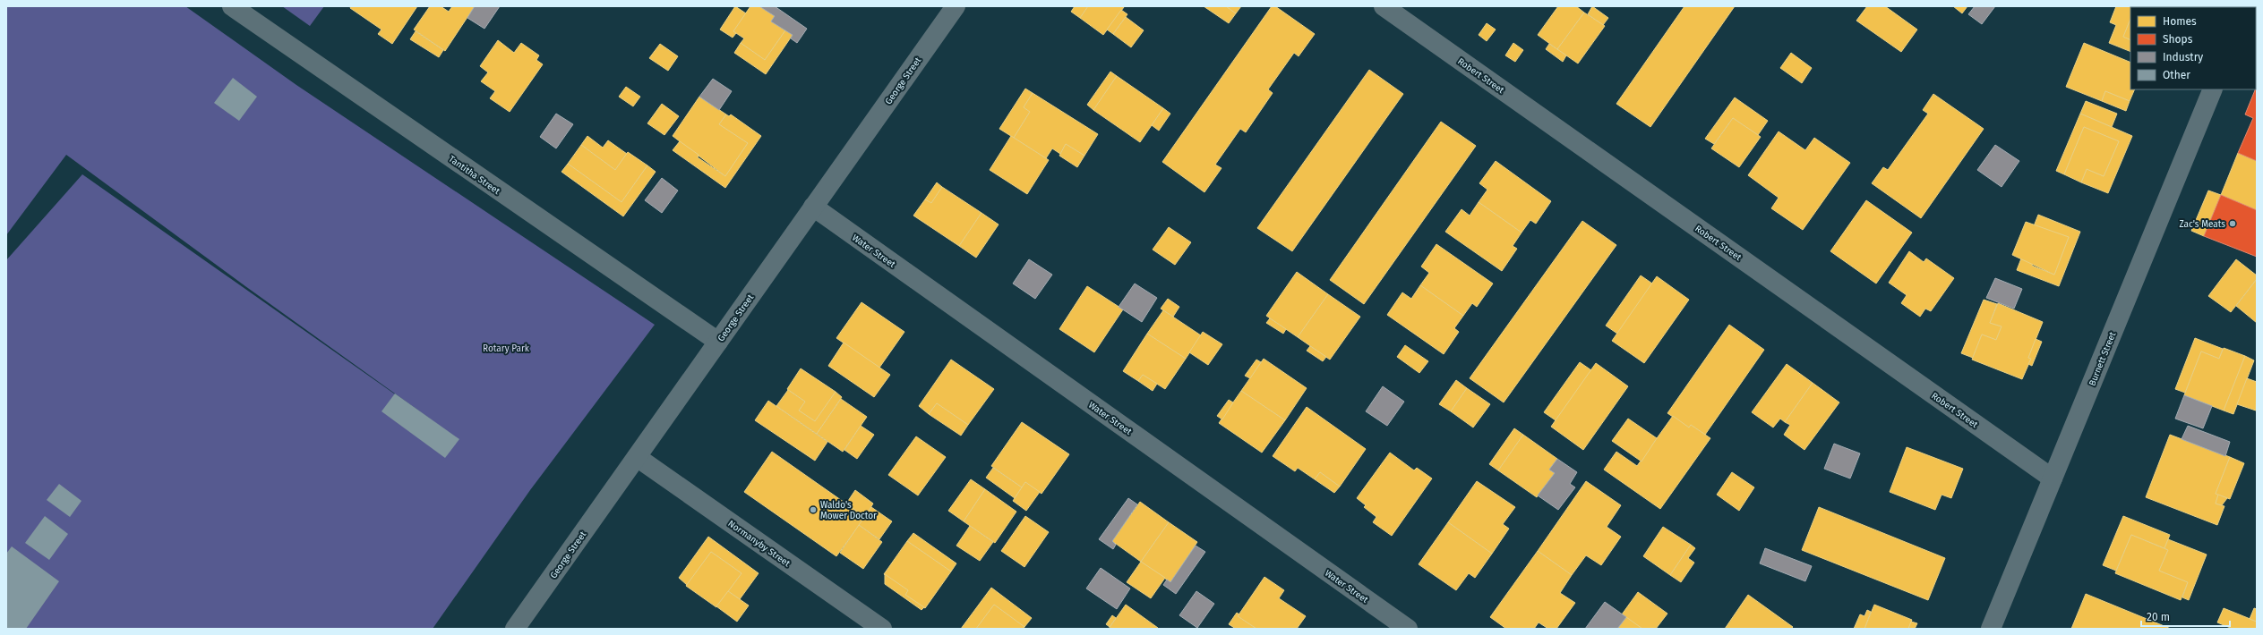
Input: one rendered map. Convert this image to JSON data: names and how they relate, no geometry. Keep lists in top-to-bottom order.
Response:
{
  "streets": {
    "street": [
      "Robert Street",
      "George Street",
      "Tantitha Street",
      "Water Street",
      "Burnett Street",
      "Normanyby Street"
    ]
  },
  "crossings": [
    ["Robert Street", "Burnett Street"],
    ["George Street", "Tantitha Street"],
    ["George Street", "Water Street"],
    ["George Street", "Normanyby Street"]
  ],
  "parks": ["Rotary Park"],
  "places": ["Zac's Meats", "Waldo's Mower Doctor"],
  "legend": [
    "Homes",
    "Shops",
    "Industry",
    "Other"
  ],
  "scale_bar": "20 m"
}
